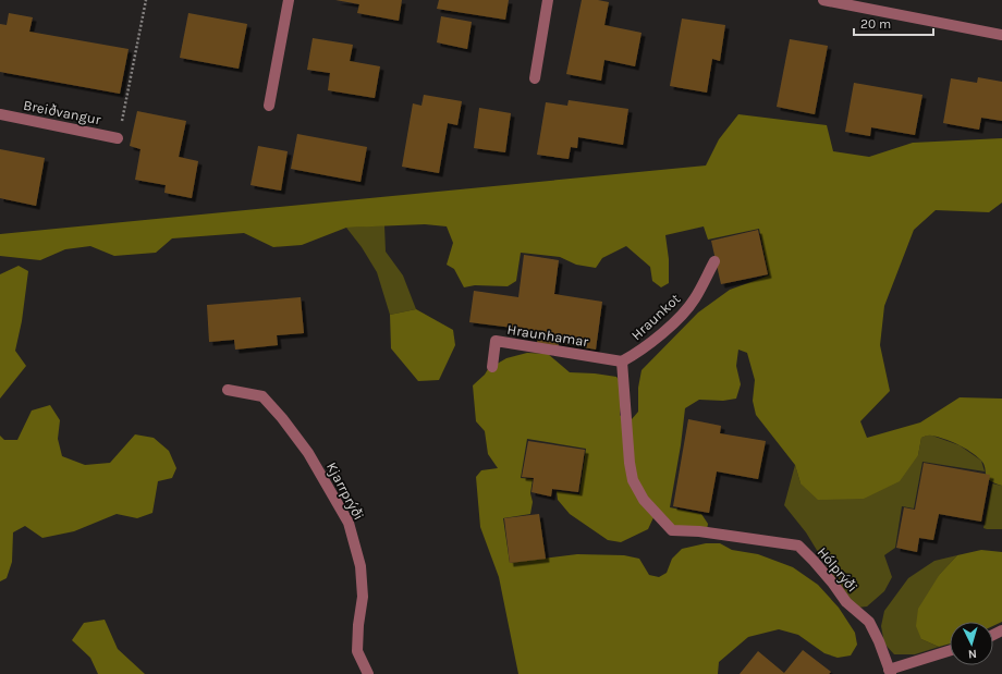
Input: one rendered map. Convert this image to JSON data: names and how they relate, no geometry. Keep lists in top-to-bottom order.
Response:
{
  "streets": {
    "street": [
      "Breiðvangur",
      "Hraunkot",
      "Hraunhamar",
      "Kjarrprýði",
      "Hólprýði"
    ]
  },
  "crossings": [
    ["Hraunkot", "Hraunhamar"],
    ["Hraunkot", "Hólprýði"],
    ["Hraunhamar", "Hólprýði"]
  ],
  "scale_bar": "20 m",
  "north": "bottom"
}
